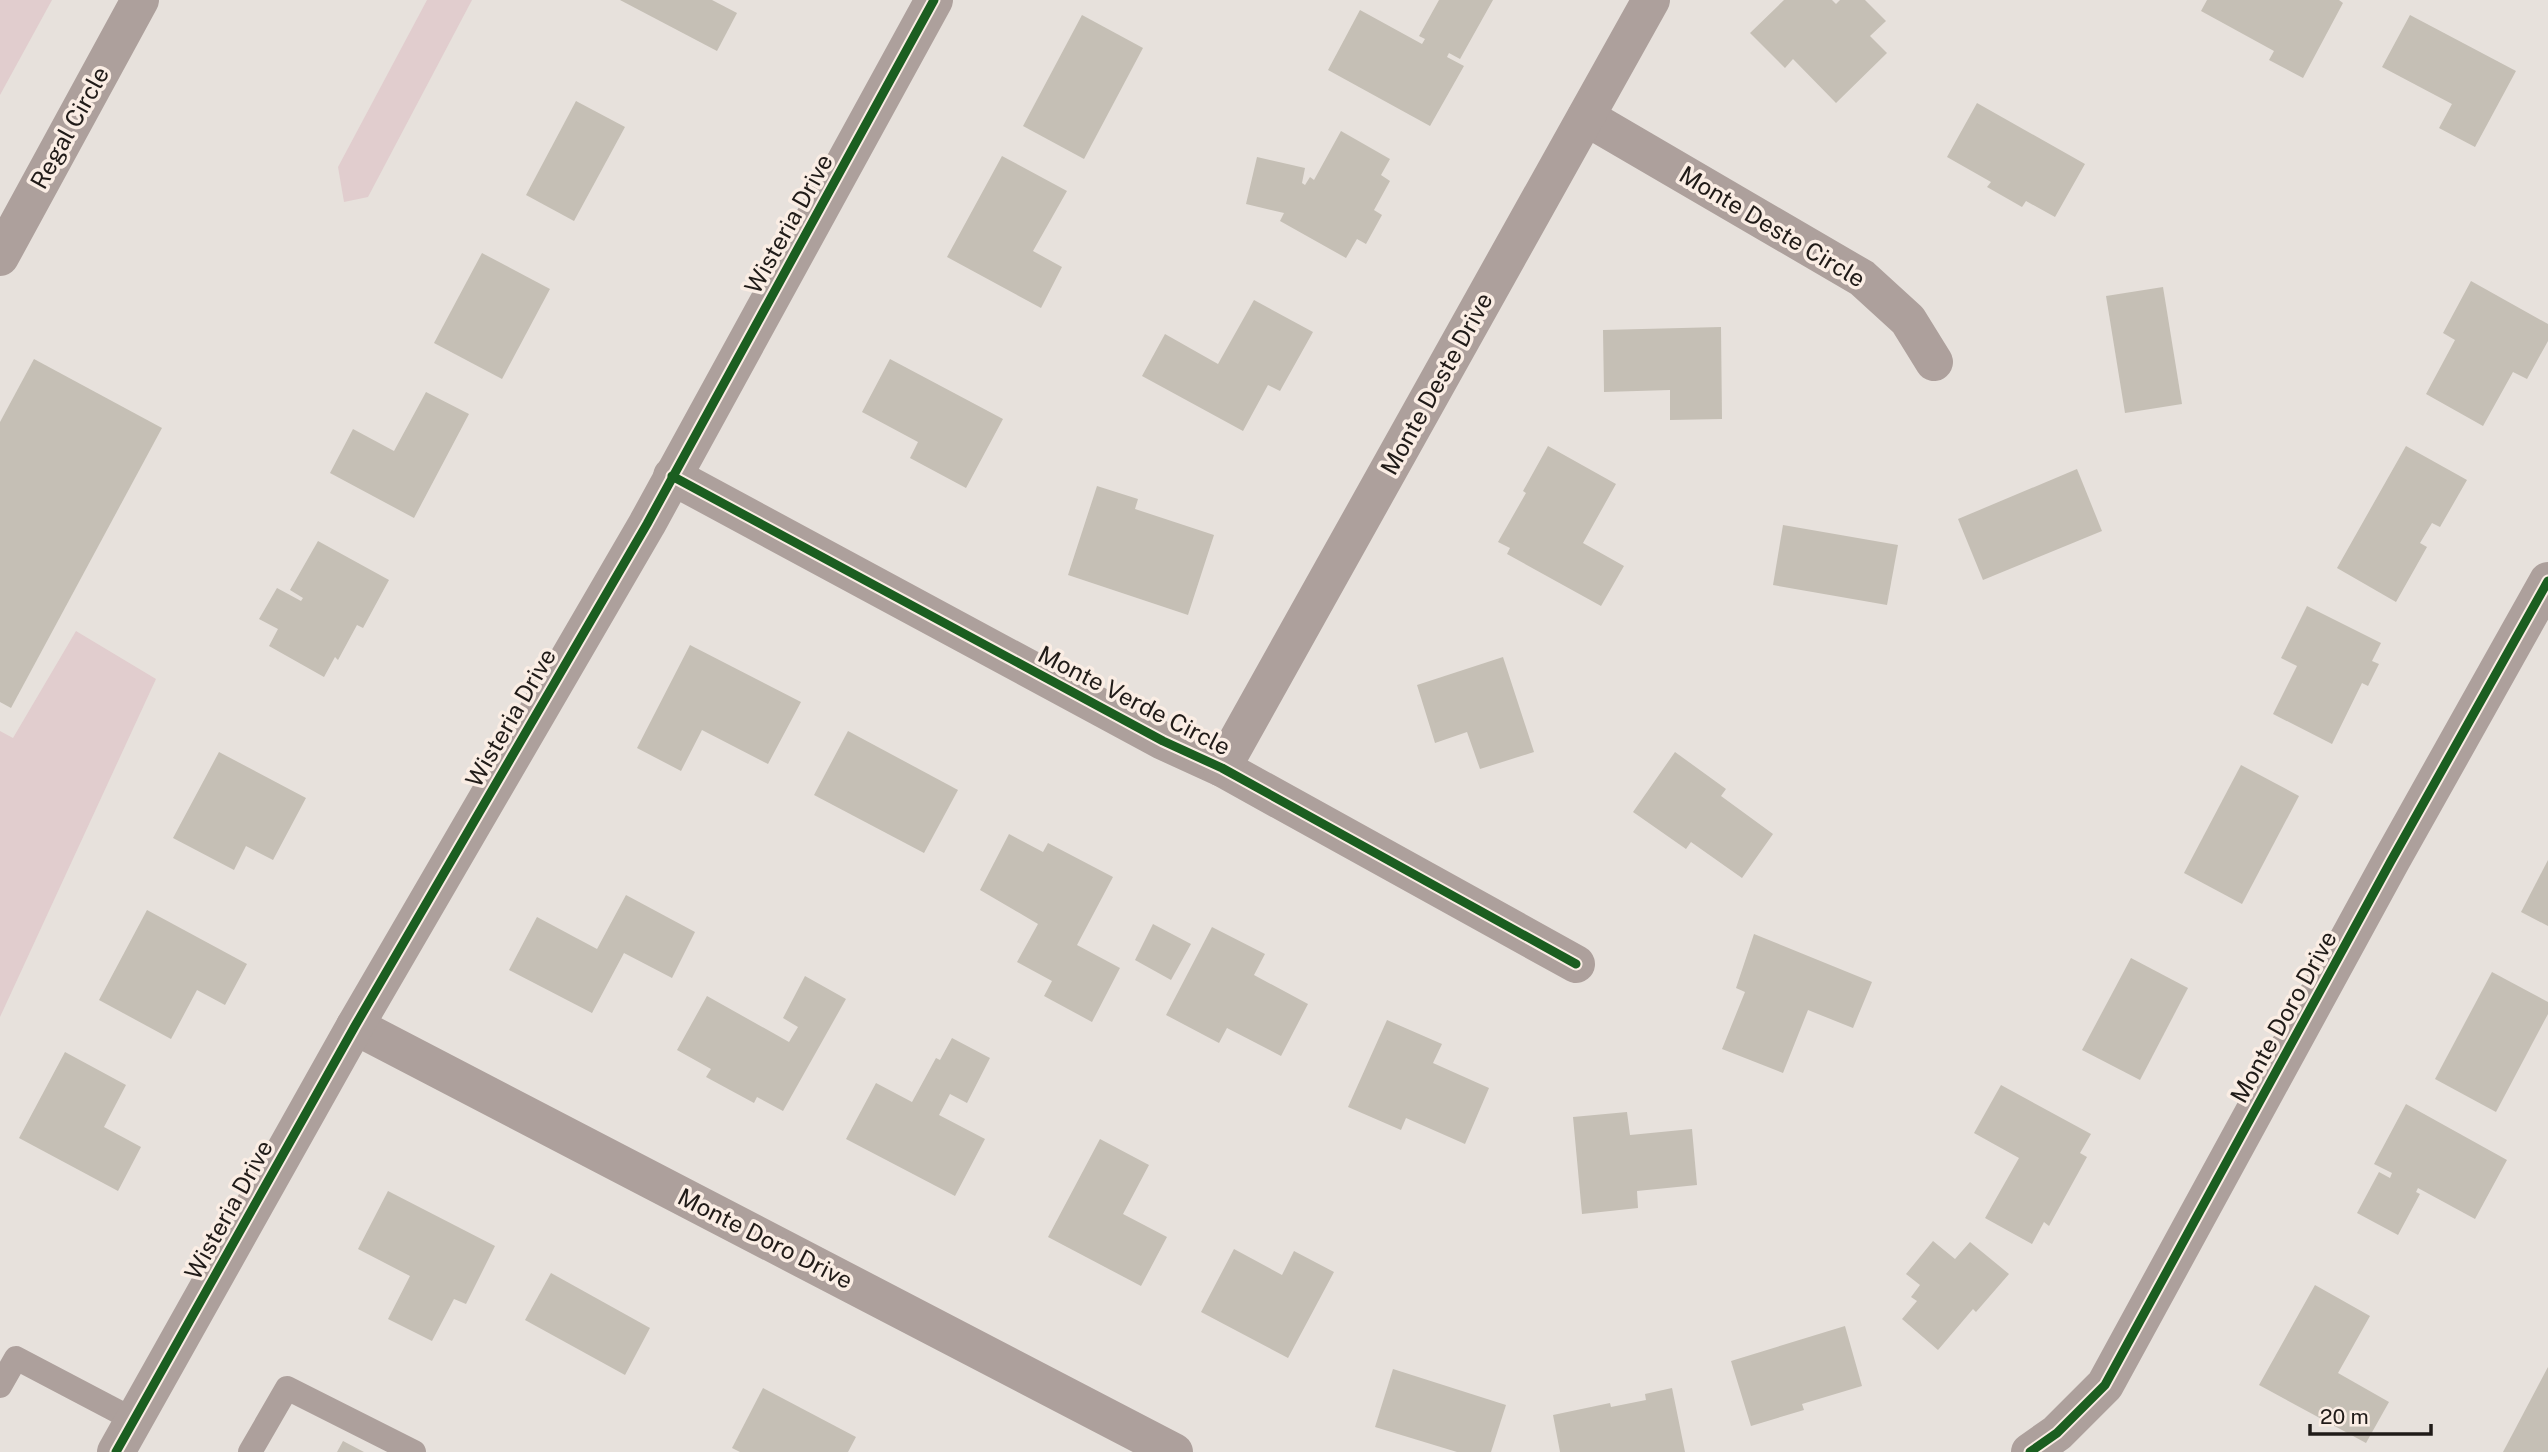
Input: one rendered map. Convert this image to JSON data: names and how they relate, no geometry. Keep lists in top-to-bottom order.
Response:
{
  "streets": {
    "street": [
      "Regal Circle",
      "Wisteria Drive",
      "Monte Deste Circle",
      "Monte Deste Drive",
      "Monte Verde Circle",
      "Monte Doro Drive"
    ]
  },
  "crossings": [
    ["Wisteria Drive", "Monte Verde Circle"],
    ["Wisteria Drive", "Monte Doro Drive"],
    ["Monte Deste Circle", "Monte Deste Drive"],
    ["Monte Deste Drive", "Monte Verde Circle"]
  ],
  "scale_bar": "20 m"
}
